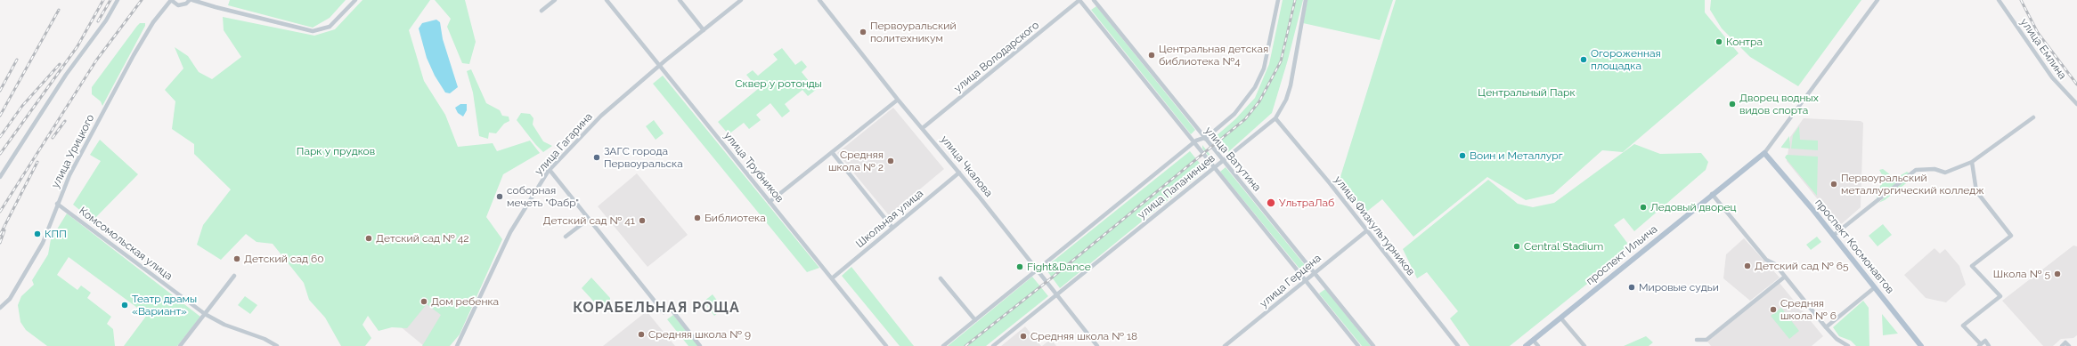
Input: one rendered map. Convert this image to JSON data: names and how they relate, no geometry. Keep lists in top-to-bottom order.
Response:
{
  "streets": {
    "main road": ["проспект Космонавтов", "проспект Ильича"],
    "street": [
      "улица Емлина",
      "улица Володарского",
      "улица Гагарина",
      "улица Урицкого",
      "улица Ватутина",
      "улица Чкалова",
      "улица Трубников",
      "улица Папанинцев",
      "Школьная улица",
      "улица Физкультурников",
      "Комсомольская улица",
      "улица Герцена"
    ]
  },
  "crossings": [
    ["улица Володарского", "улица Ватутина"],
    ["улица Володарского", "улица Чкалова"],
    ["улица Гагарина", "улица Трубников"],
    ["улица Урицкого", "Комсомольская улица"],
    ["улица Ватутина", "улица Папанинцев"],
    ["улица Ватутина", "улица Герцена"],
    ["улица Чкалова", "улица Папанинцев"],
    ["улица Чкалова", "Школьная улица"],
    ["улица Трубников", "Школьная улица"],
    ["улица Папанинцев", "улица Физкультурников"],
    ["улица Физкультурников", "улица Герцена"],
    ["проспект Космонавтов", "проспект Ильича"]
  ],
  "districts": ["КОРАБЕЛЬНАЯ РОЩА"],
  "parks": ["Сквер у ротонды", "Центральный Парк", "Парк у прудков"],
  "places": [
    "Первоуральский политехникум",
    "Контра",
    "Центральная детская библиотека №4",
    "Огороженная площадка",
    "Дворец водных видов спорта",
    "Воин и Металлург",
    "ЗАГС города Первоуральска",
    "Средняя школа № 2",
    "Первоуральский металлургический колледж",
    "соборная мечеть \"Фабр\"",
    "УльтраЛаб",
    "Ледовый дворец",
    "Библиотека",
    "Детский сад № 41",
    "КПП",
    "Детский сад № 42",
    "Central Stadium",
    "Детский сад 60",
    "Детский сад № 65",
    "Fight&Dance",
    "Школа № 5",
    "Мировые судьи",
    "Дом ребенка",
    "Театр драмы «Вариант»",
    "Средняя школа № 6",
    "Средняя школа № 9",
    "Средняя школа № 18"
  ]
}
